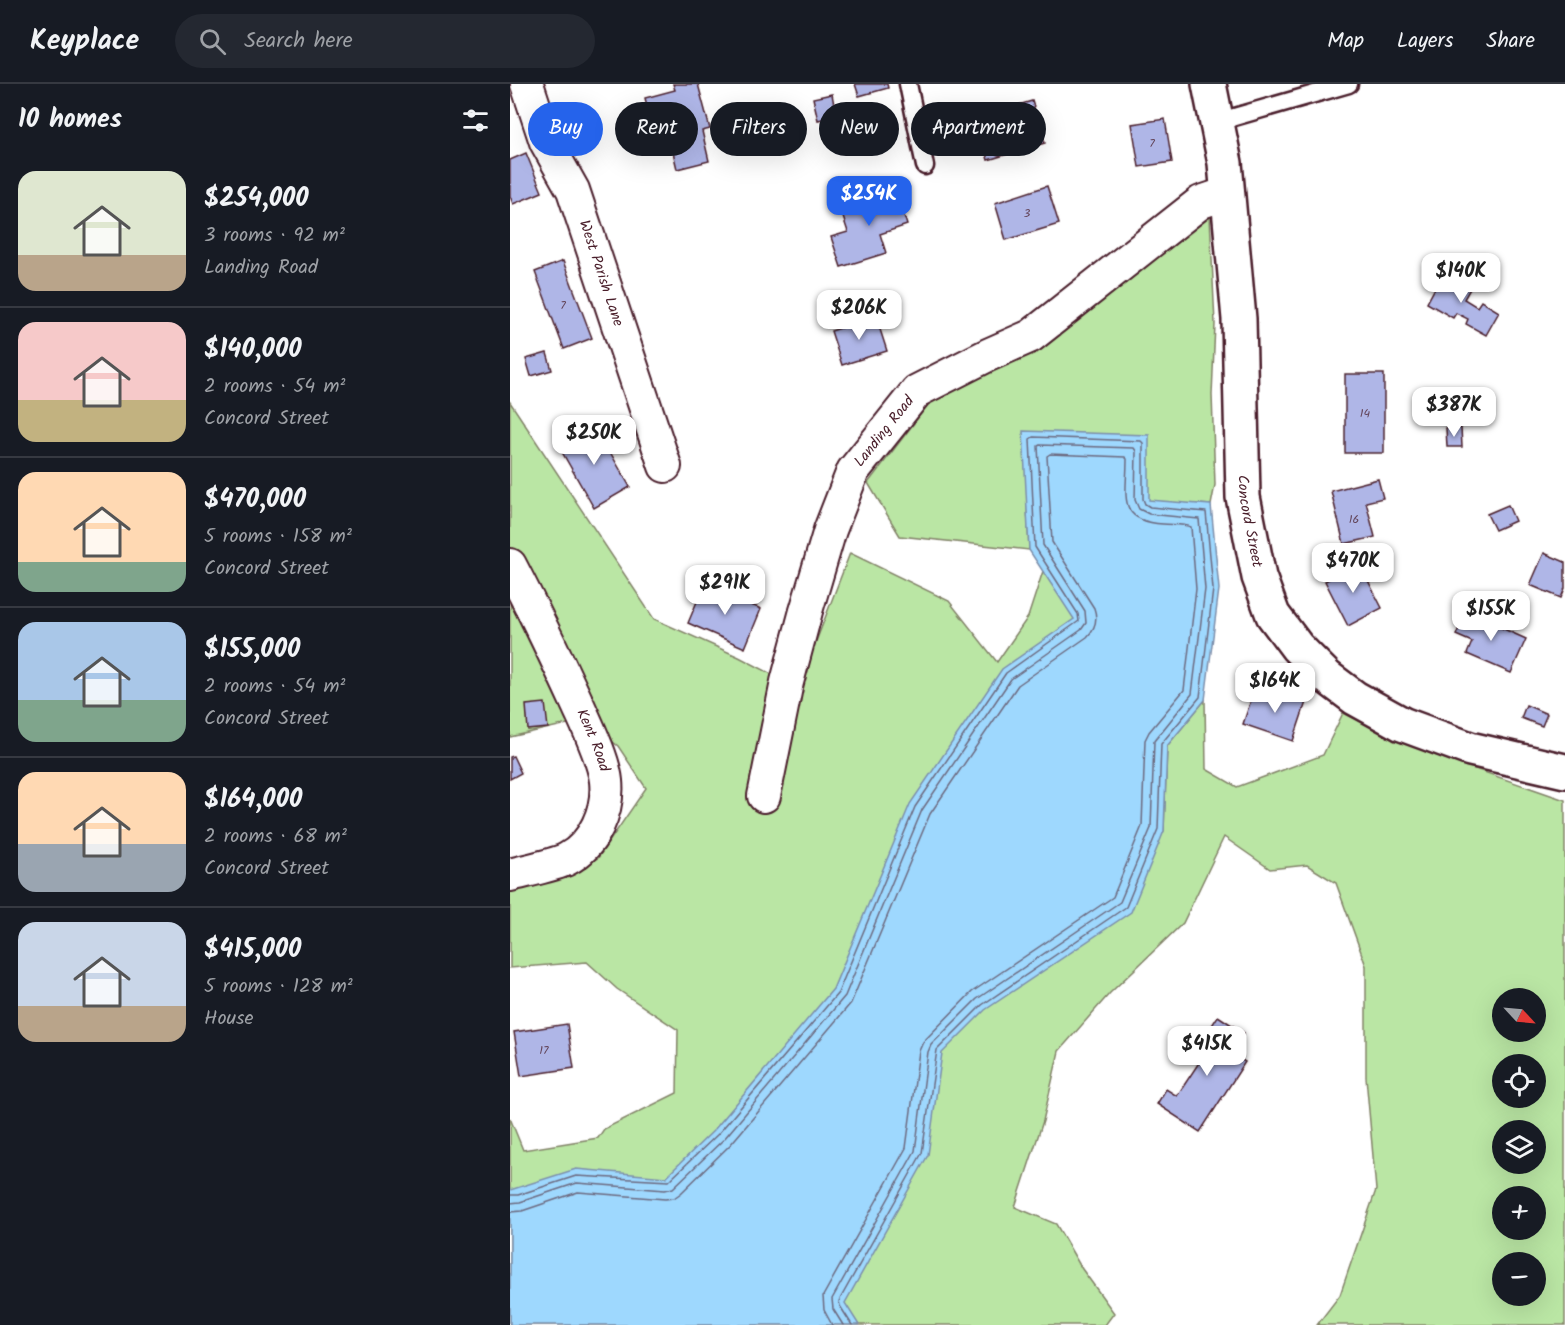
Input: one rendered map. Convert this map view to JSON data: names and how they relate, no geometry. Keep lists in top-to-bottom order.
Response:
{
  "streets": {
    "main road": ["Concord Street"],
    "street": ["West Parish Lane", "Landing Road", "Kent Road"]
  },
  "crossings": [
    ["Landing Road", "Concord Street"]
  ],
  "house_numbers": [
    "7",
    "3",
    "7",
    "14",
    "16",
    "17"
  ],
  "north": "bottom right",
  "page": {
    "header": "Keyplace",
    "search": "Search here",
    "nav": ["Map", "Layers", "Share"],
    "heading": "10 homes",
    "chip": [
      "Buy",
      "Rent",
      "Filters",
      "New",
      "Apartment"
    ],
    "list": [
      {
        "name": "$254,000",
        "note": "3 rooms · 92 m² · Landing Road"
      },
      {
        "name": "$140,000",
        "note": "2 rooms · 54 m² · Concord Street"
      },
      {
        "name": "$470,000",
        "note": "5 rooms · 158 m² · Concord Street"
      },
      {
        "name": "$155,000",
        "note": "2 rooms · 54 m² · Concord Street"
      },
      {
        "name": "$164,000",
        "note": "2 rooms · 68 m² · Concord Street"
      },
      {
        "name": "$415,000",
        "note": "5 rooms · 128 m² · House"
      }
    ],
    "price": [
      "$254K",
      "$140K",
      "$206K",
      "$387K",
      "$250K",
      "$470K",
      "$291K",
      "$155K",
      "$164K",
      "$415K"
    ],
    "map_buttons": ["+", "−"]
  }
}
